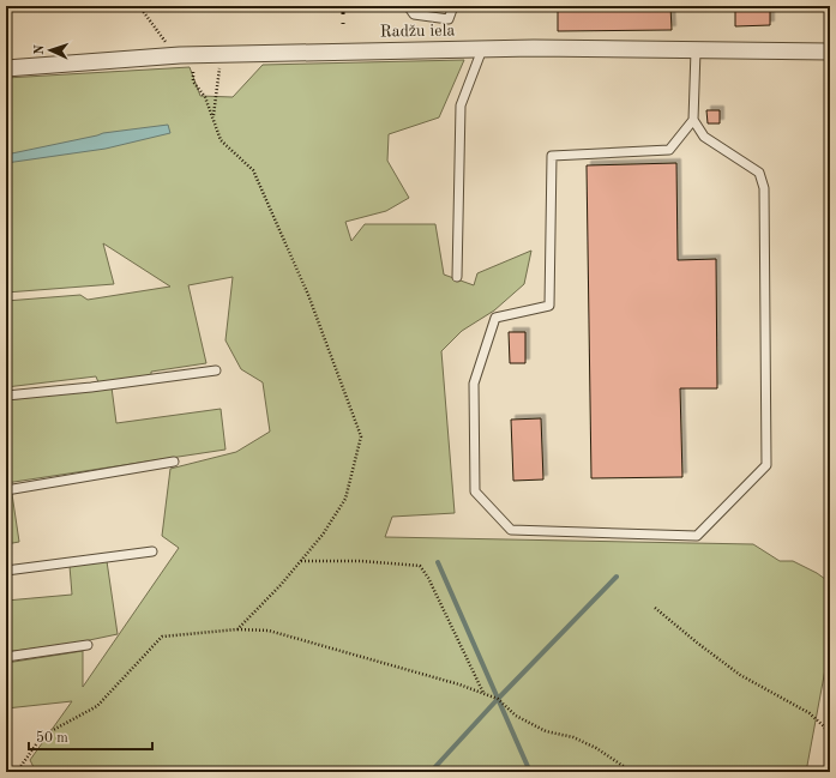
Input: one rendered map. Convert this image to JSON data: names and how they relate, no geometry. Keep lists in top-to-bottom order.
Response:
{
  "streets": {
    "street": ["Radžu iela"]
  },
  "scale_bar": "50 m",
  "north": "left"
}
